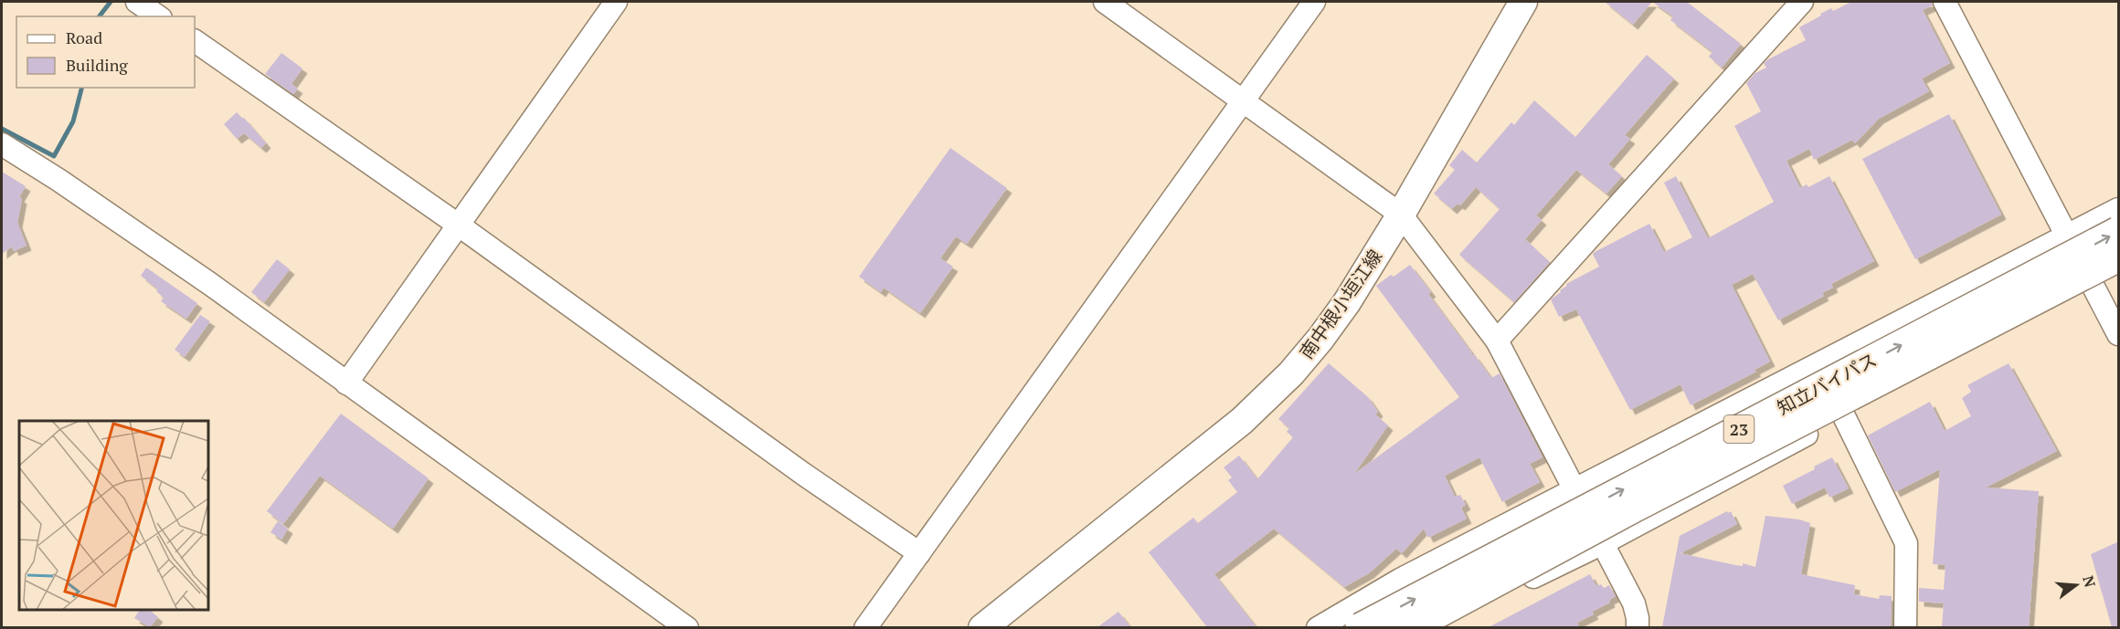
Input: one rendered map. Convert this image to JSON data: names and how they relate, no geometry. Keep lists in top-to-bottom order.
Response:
{
  "streets": {
    "highway": ["知立バイパス", "23"],
    "main road": ["南中根小垣江線"]
  },
  "legend": ["Road", "Building"],
  "north": "right"
}
